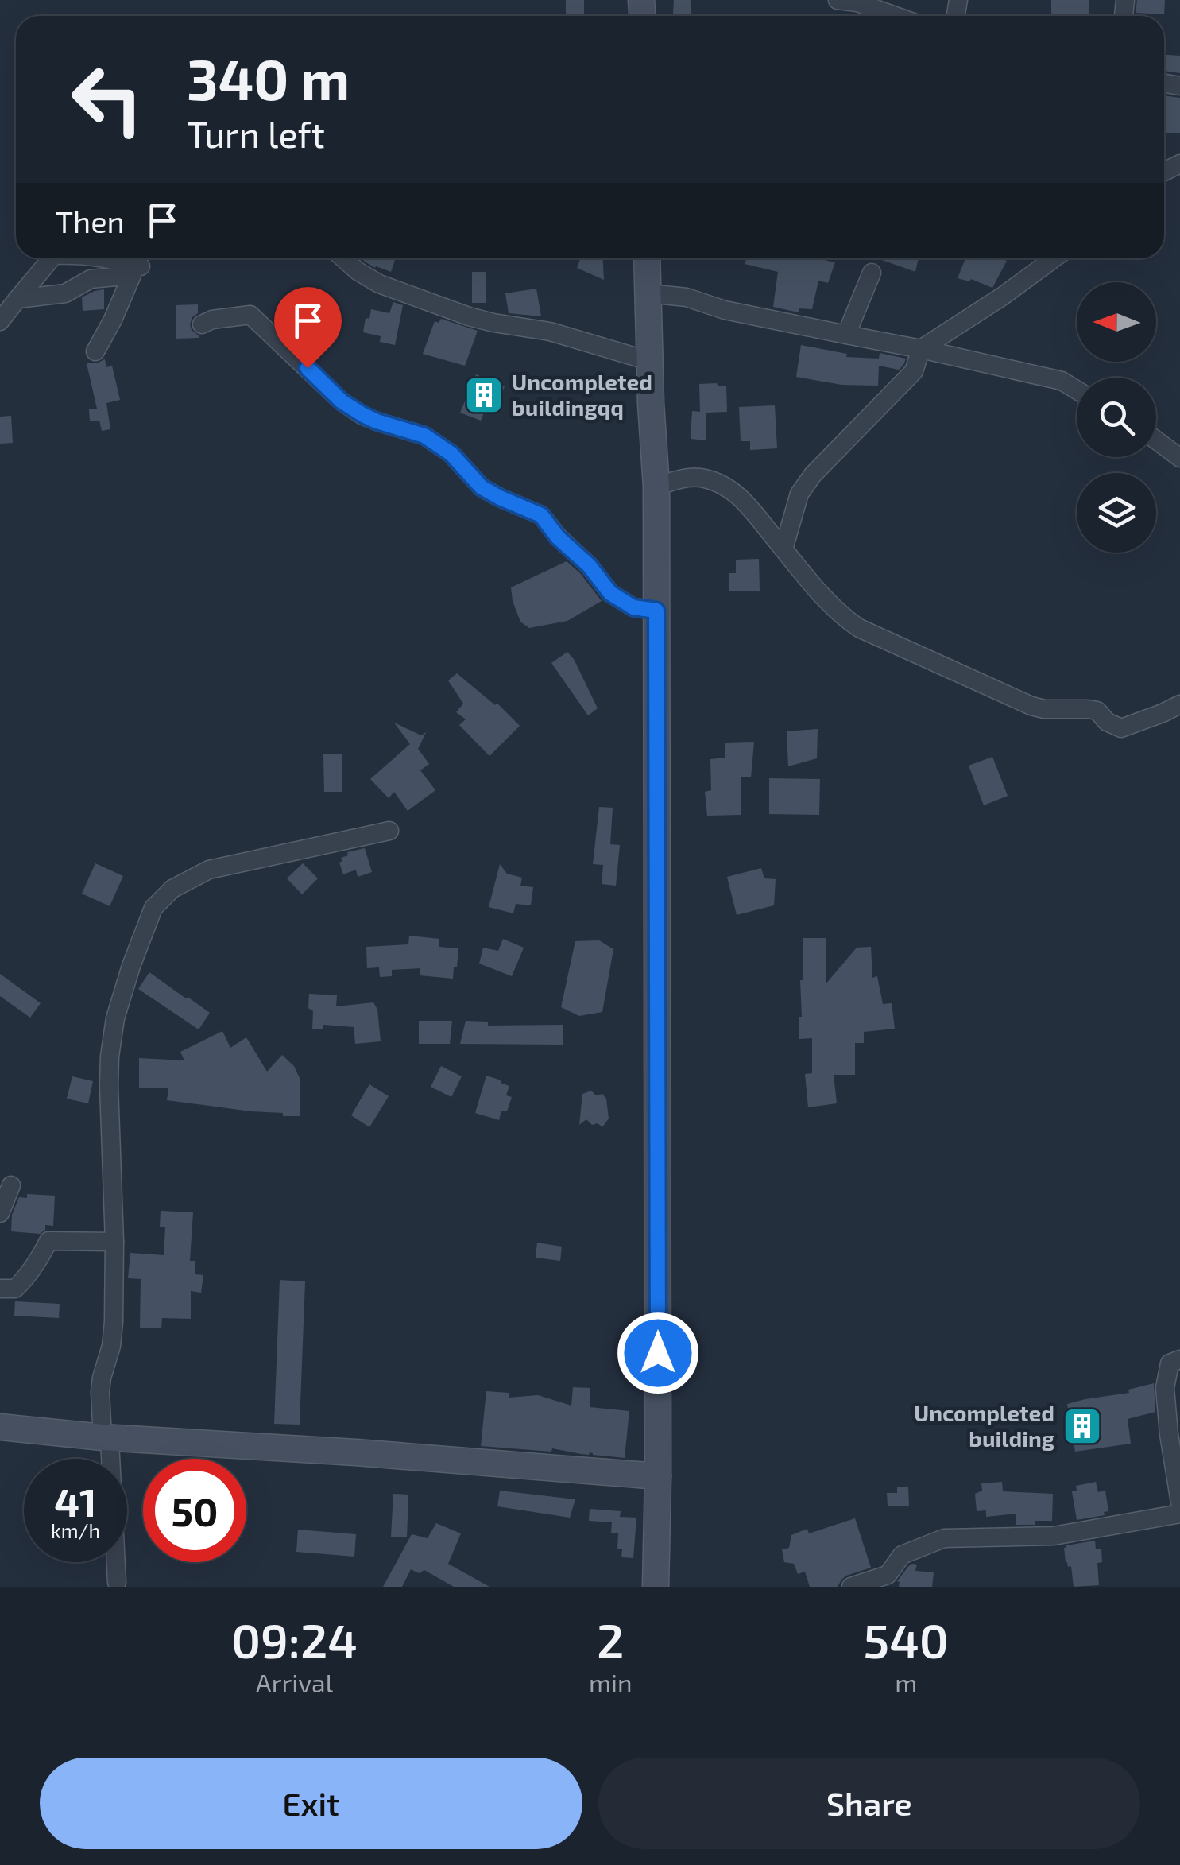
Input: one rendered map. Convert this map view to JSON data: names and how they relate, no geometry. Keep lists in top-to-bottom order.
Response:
{
  "places": {
    "building": ["Uncompleted buildingqq", "Uncompleted building"]
  },
  "north": "left",
  "page": {
    "turn": ["340 m", "Turn left"],
    "then": "Then",
    "speed": "41 km/h",
    "limit": "50",
    "eta": [
      "09:24",
      "Arrival",
      "2",
      "min",
      "540",
      "m"
    ],
    "buttons": ["Exit", "Share"]
  }
}
